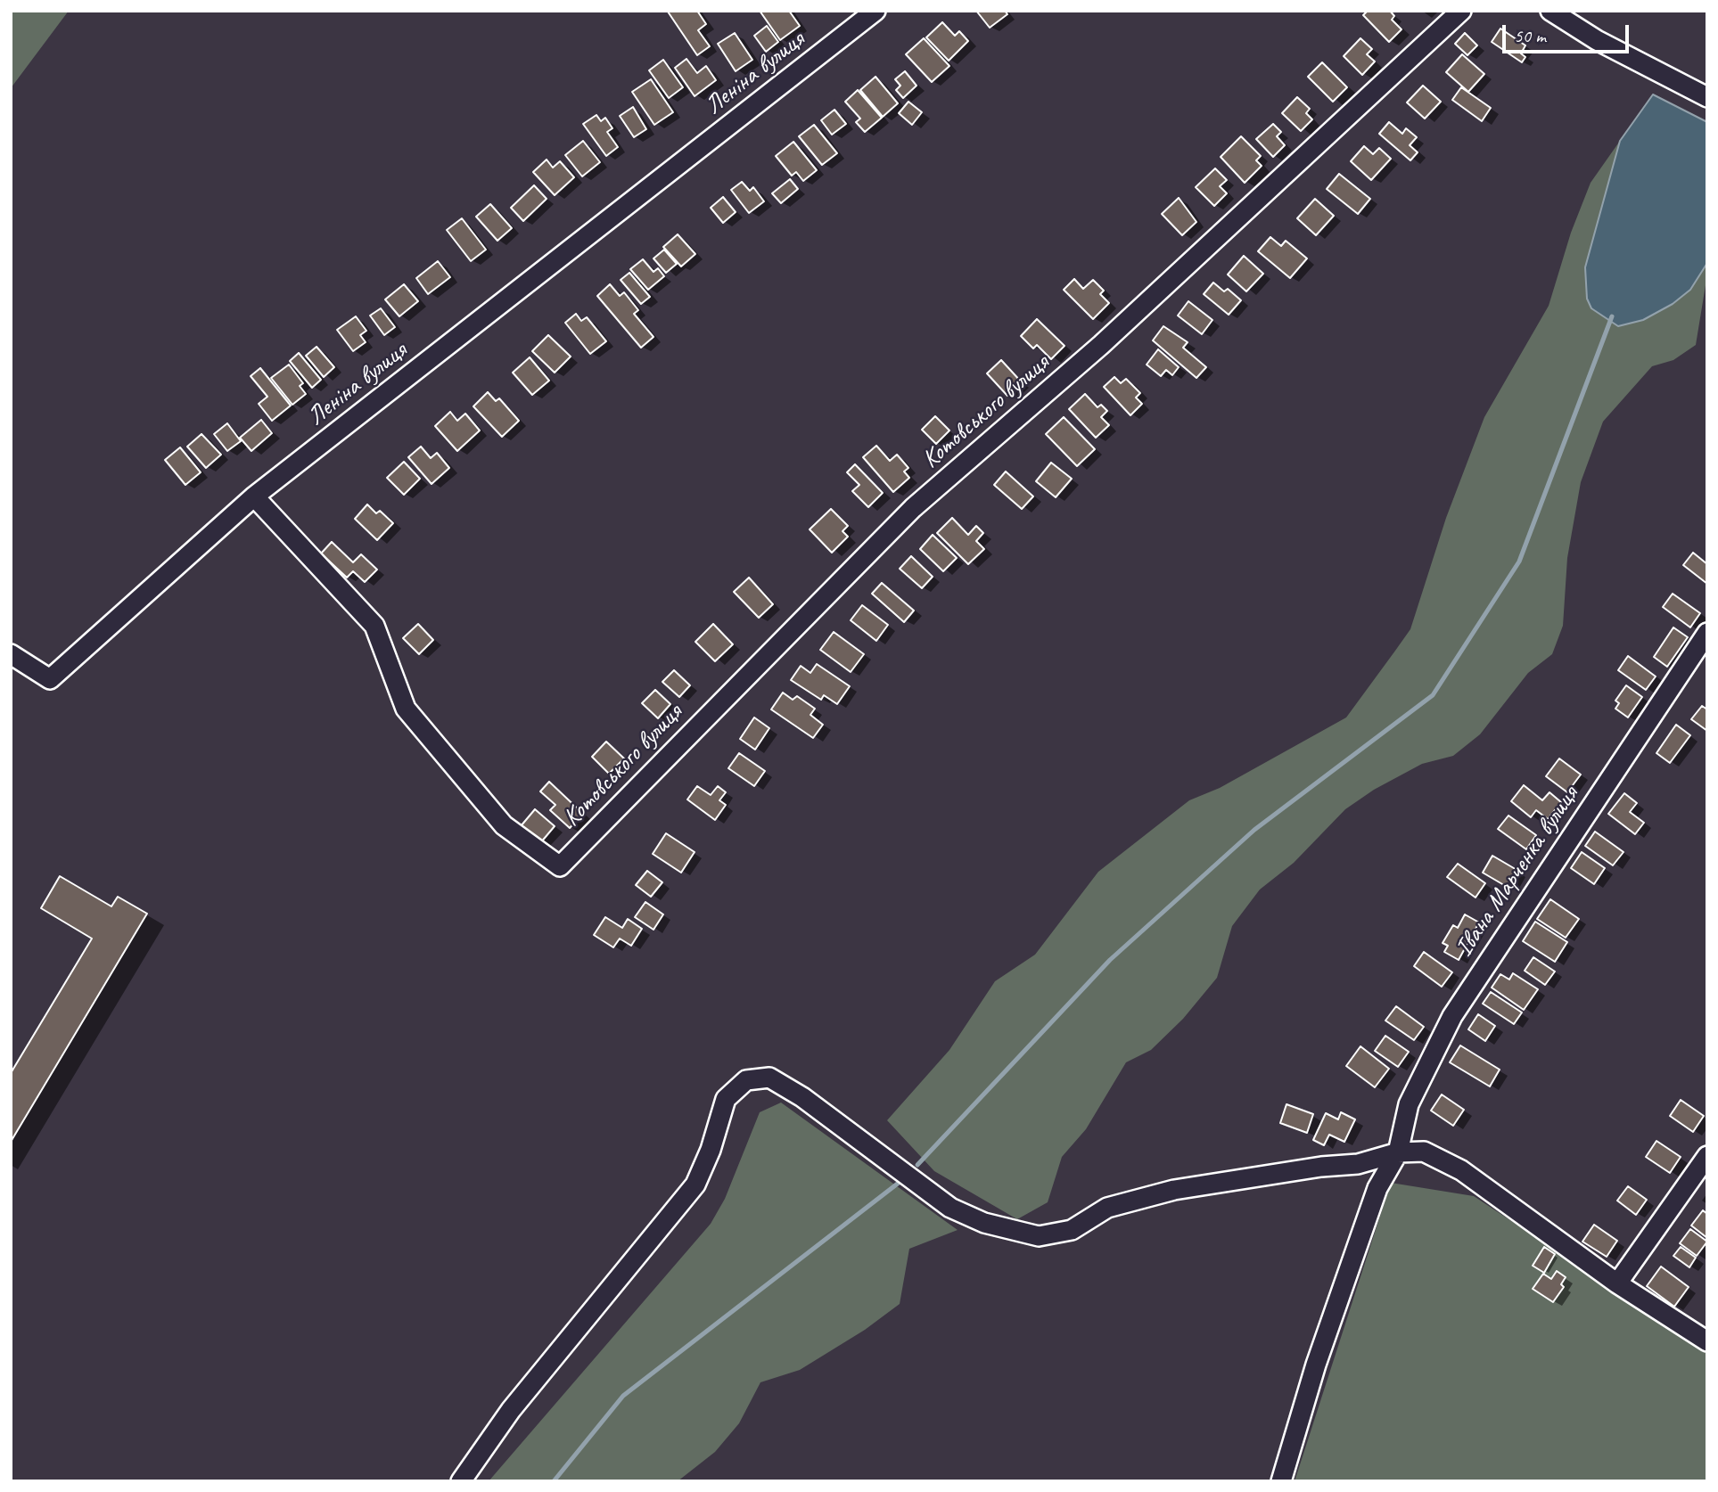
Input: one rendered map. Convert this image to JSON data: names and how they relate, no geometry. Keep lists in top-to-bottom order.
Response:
{
  "streets": {
    "street": ["Леніна вулиця", "Котовського вулиця", "Івана Марченка вулиця"]
  },
  "crossings": [
    ["Леніна вулиця", "Котовського вулиця"]
  ],
  "scale_bar": "50 m"
}
